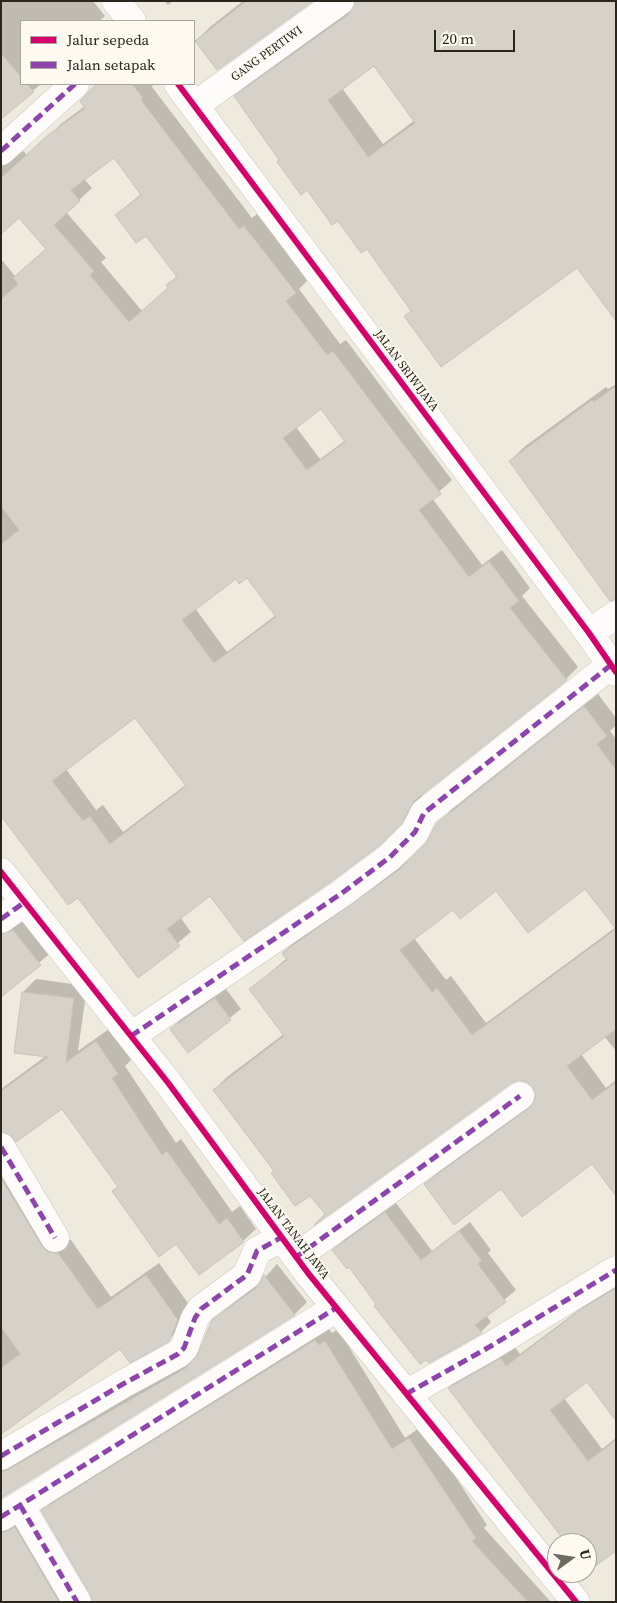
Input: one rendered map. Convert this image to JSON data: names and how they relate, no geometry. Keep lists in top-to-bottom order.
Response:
{
  "streets": {
    "street": ["GANG PERTIWI", "JALAN SRIWIJAYA", "JALAN TANAH JAWA"]
  },
  "crossings": [
    ["GANG PERTIWI", "JALAN SRIWIJAYA"]
  ],
  "legend": ["Jalur sepeda", "Jalan setapak"],
  "scale_bar": "20 m",
  "north": "right"
}
